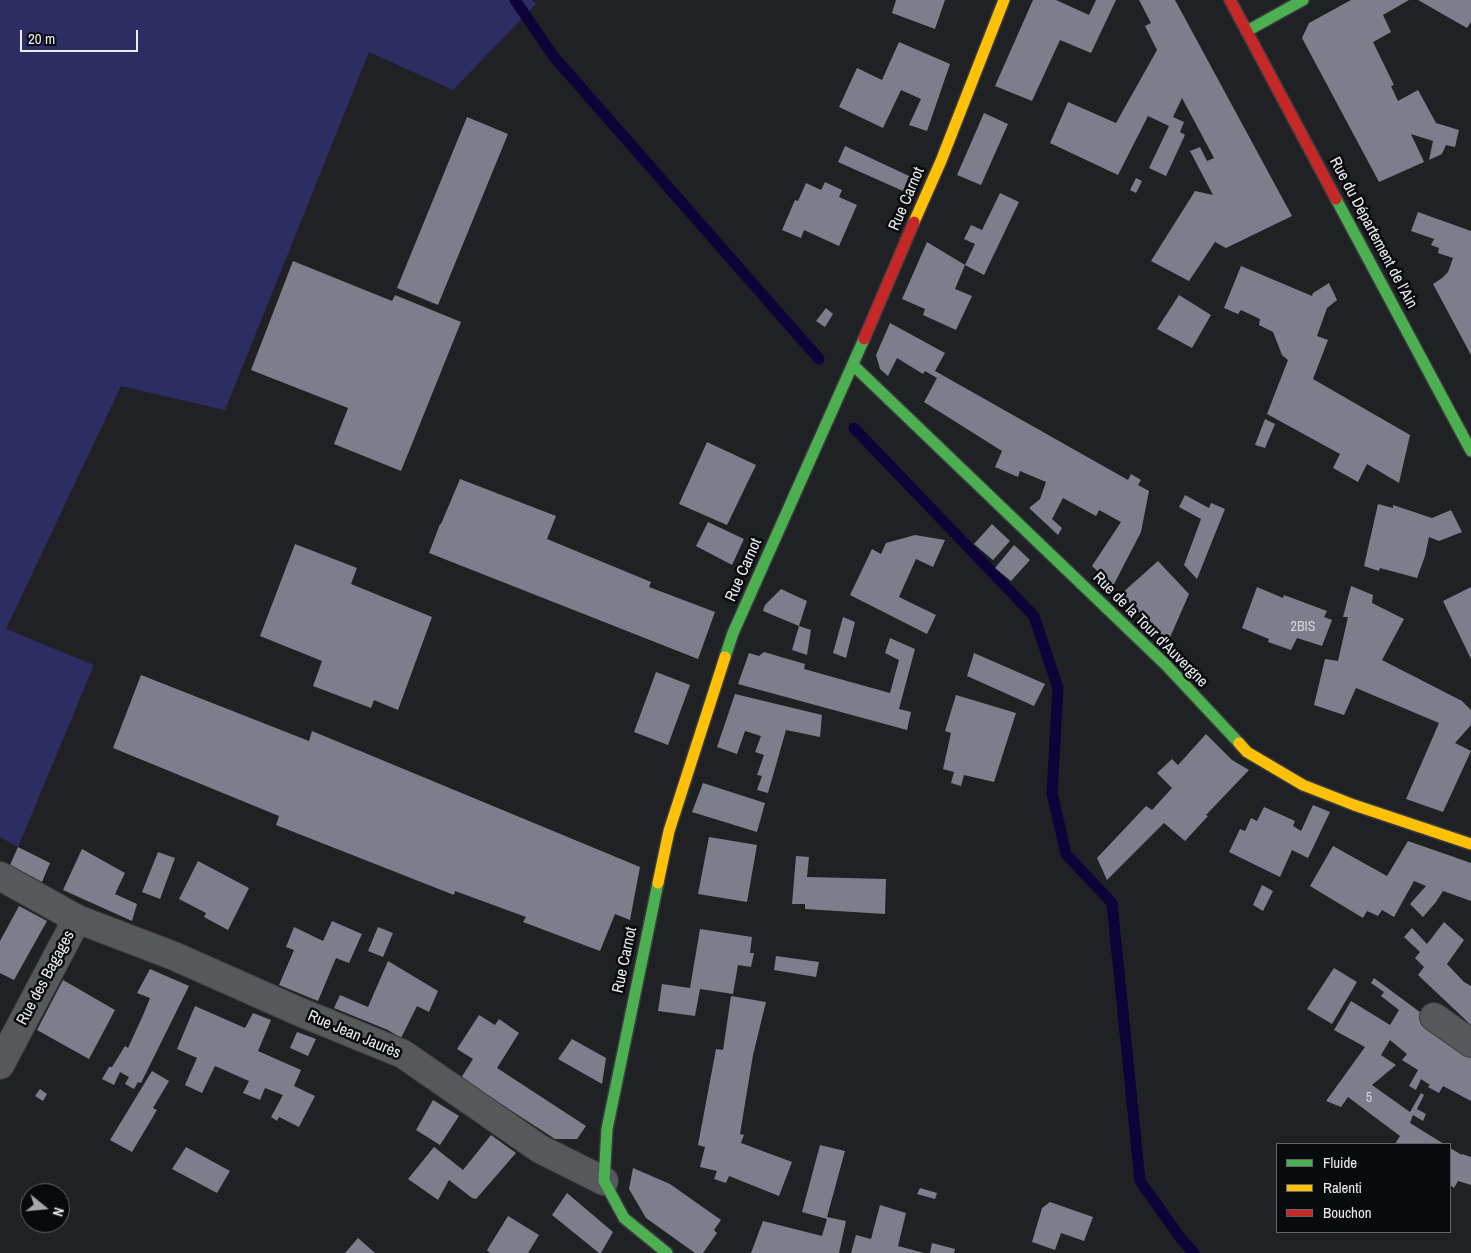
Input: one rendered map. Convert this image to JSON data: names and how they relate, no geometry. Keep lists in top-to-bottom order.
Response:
{
  "streets": {
    "street": [
      "Rue Carnot",
      "Rue du Département de l'Ain",
      "Rue de la Tour d'Auvergne",
      "Rue des Bagages",
      "Rue Jean Jaurès"
    ]
  },
  "crossings": [
    ["Rue Carnot", "Rue de la Tour d'Auvergne"],
    ["Rue Carnot", "Rue Jean Jaurès"],
    ["Rue des Bagages", "Rue Jean Jaurès"]
  ],
  "house_numbers": ["2BIS", "5"],
  "legend": ["Fluide", "Ralenti", "Bouchon"],
  "scale_bar": "20 m",
  "north": "right"
}
